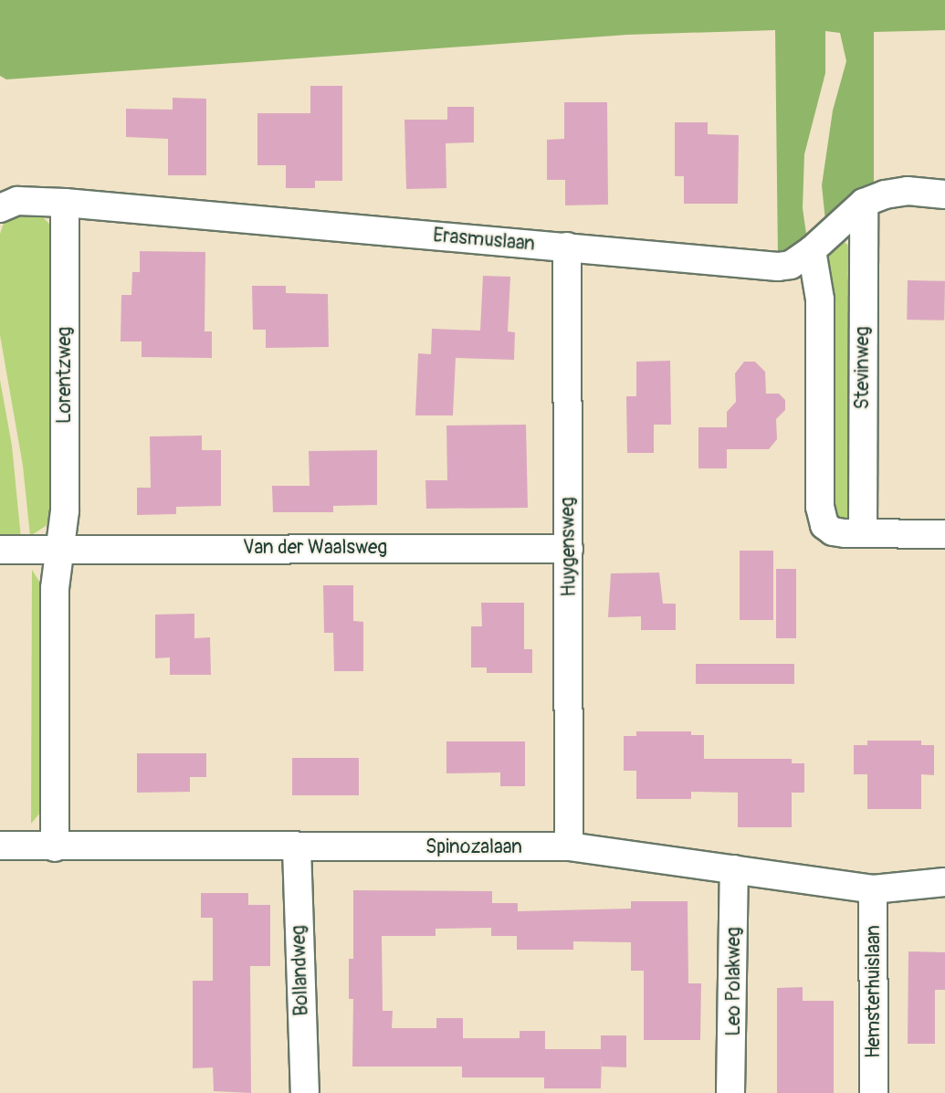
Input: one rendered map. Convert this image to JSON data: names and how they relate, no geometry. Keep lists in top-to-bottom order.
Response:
{
  "streets": {
    "street": [
      "Erasmuslaan",
      "Stevinweg",
      "Lorentzweg",
      "Huygensweg",
      "Van der Waalsweg",
      "Spinozalaan",
      "Bollandweg",
      "Leo Polakweg",
      "Hemsterhuislaan"
    ]
  },
  "crossings": [
    ["Erasmuslaan", "Stevinweg"],
    ["Erasmuslaan", "Lorentzweg"],
    ["Erasmuslaan", "Huygensweg"],
    ["Lorentzweg", "Van der Waalsweg"],
    ["Lorentzweg", "Spinozalaan"],
    ["Huygensweg", "Van der Waalsweg"],
    ["Huygensweg", "Spinozalaan"],
    ["Spinozalaan", "Bollandweg"],
    ["Spinozalaan", "Leo Polakweg"],
    ["Spinozalaan", "Hemsterhuislaan"]
  ]
}
